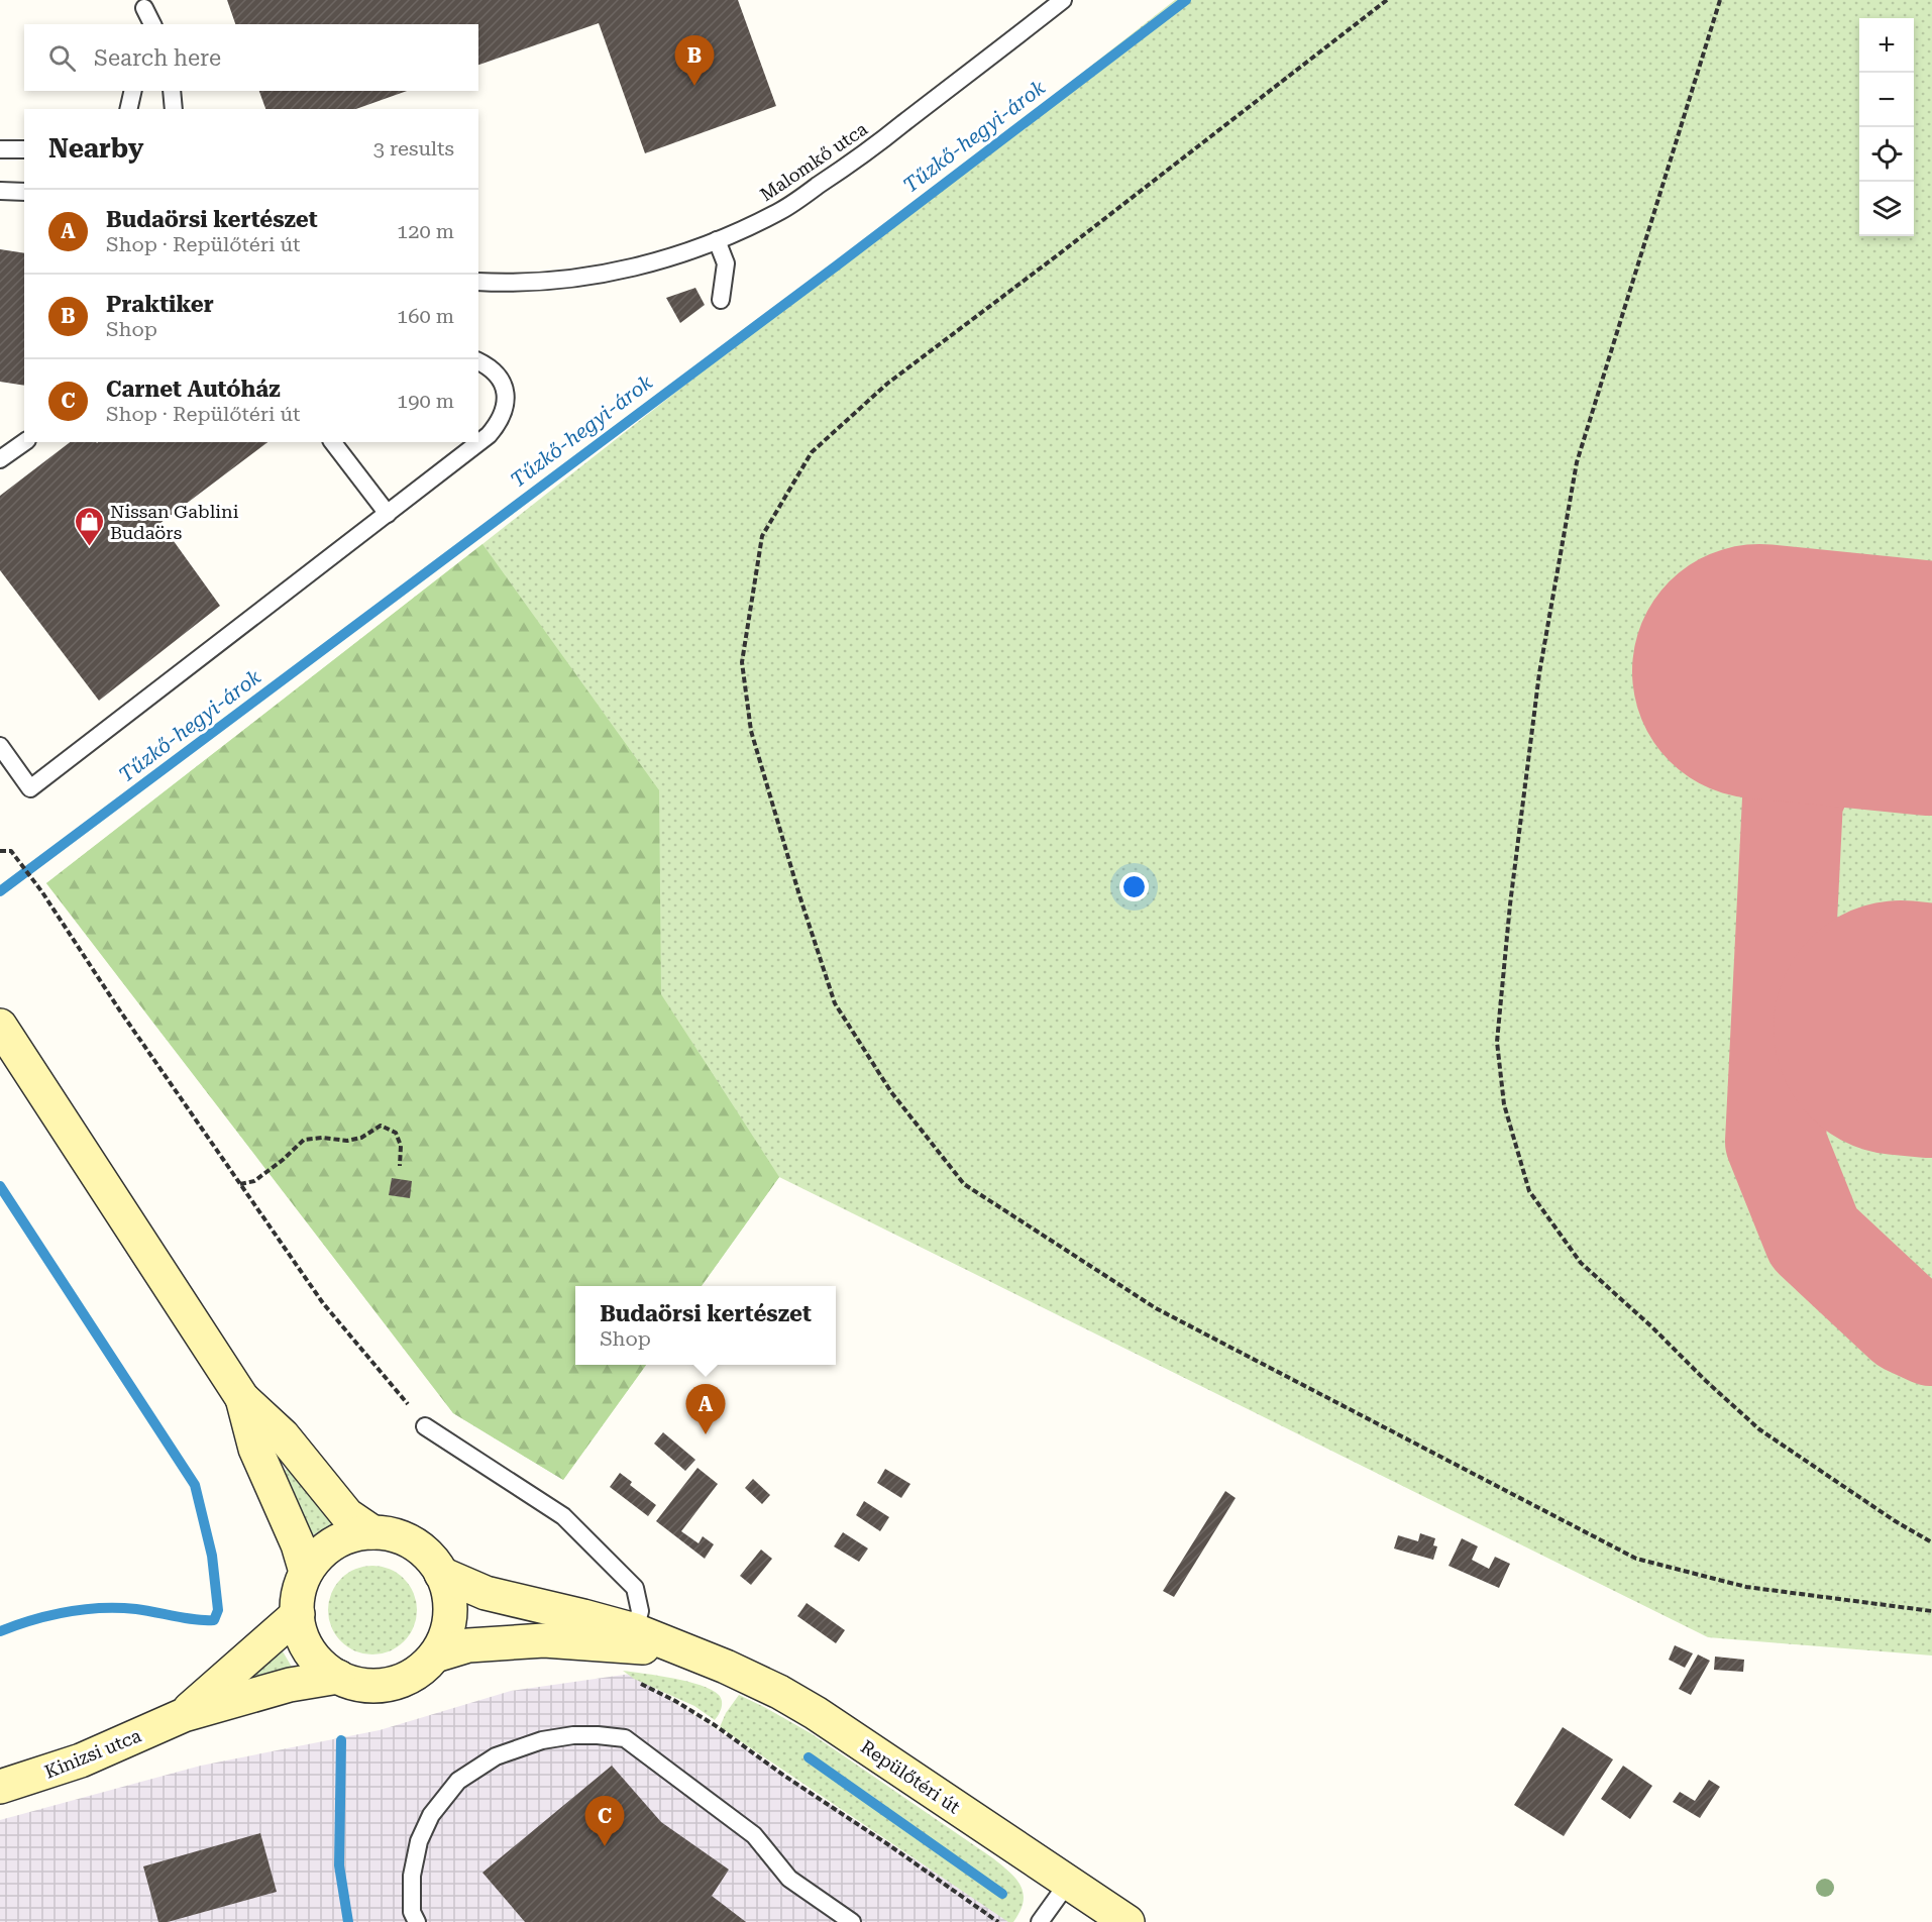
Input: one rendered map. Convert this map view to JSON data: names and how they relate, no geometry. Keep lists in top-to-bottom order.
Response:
{
  "streets": {
    "street": ["Kinizsi utca", "Repülőtéri út"],
    "lane": ["Malomkő utca"]
  },
  "crossings": [
    ["Kinizsi utca", "Repülőtéri út"]
  ],
  "water": ["Tűzkő-hegyi-árok"],
  "places": {
    "shop": ["Nissan Gablini Budaörs"]
  },
  "page": {
    "map_buttons": ["+", "−"],
    "search": "Search here",
    "pins": ["B", "A", "C"],
    "heading": ["Nearby", "3 results"],
    "list": [
      {
        "mark": "A",
        "name": "Budaörsi kertészet",
        "note": "Shop · Repülőtéri út",
        "value": "120 m"
      },
      {
        "mark": "B",
        "name": "Praktiker",
        "note": "Shop",
        "value": "160 m"
      },
      {
        "mark": "C",
        "name": "Carnet Autóház",
        "note": "Shop · Repülőtéri út",
        "value": "190 m"
      }
    ],
    "popup": ["Budaörsi kertészet", "Shop"]
  }
}
